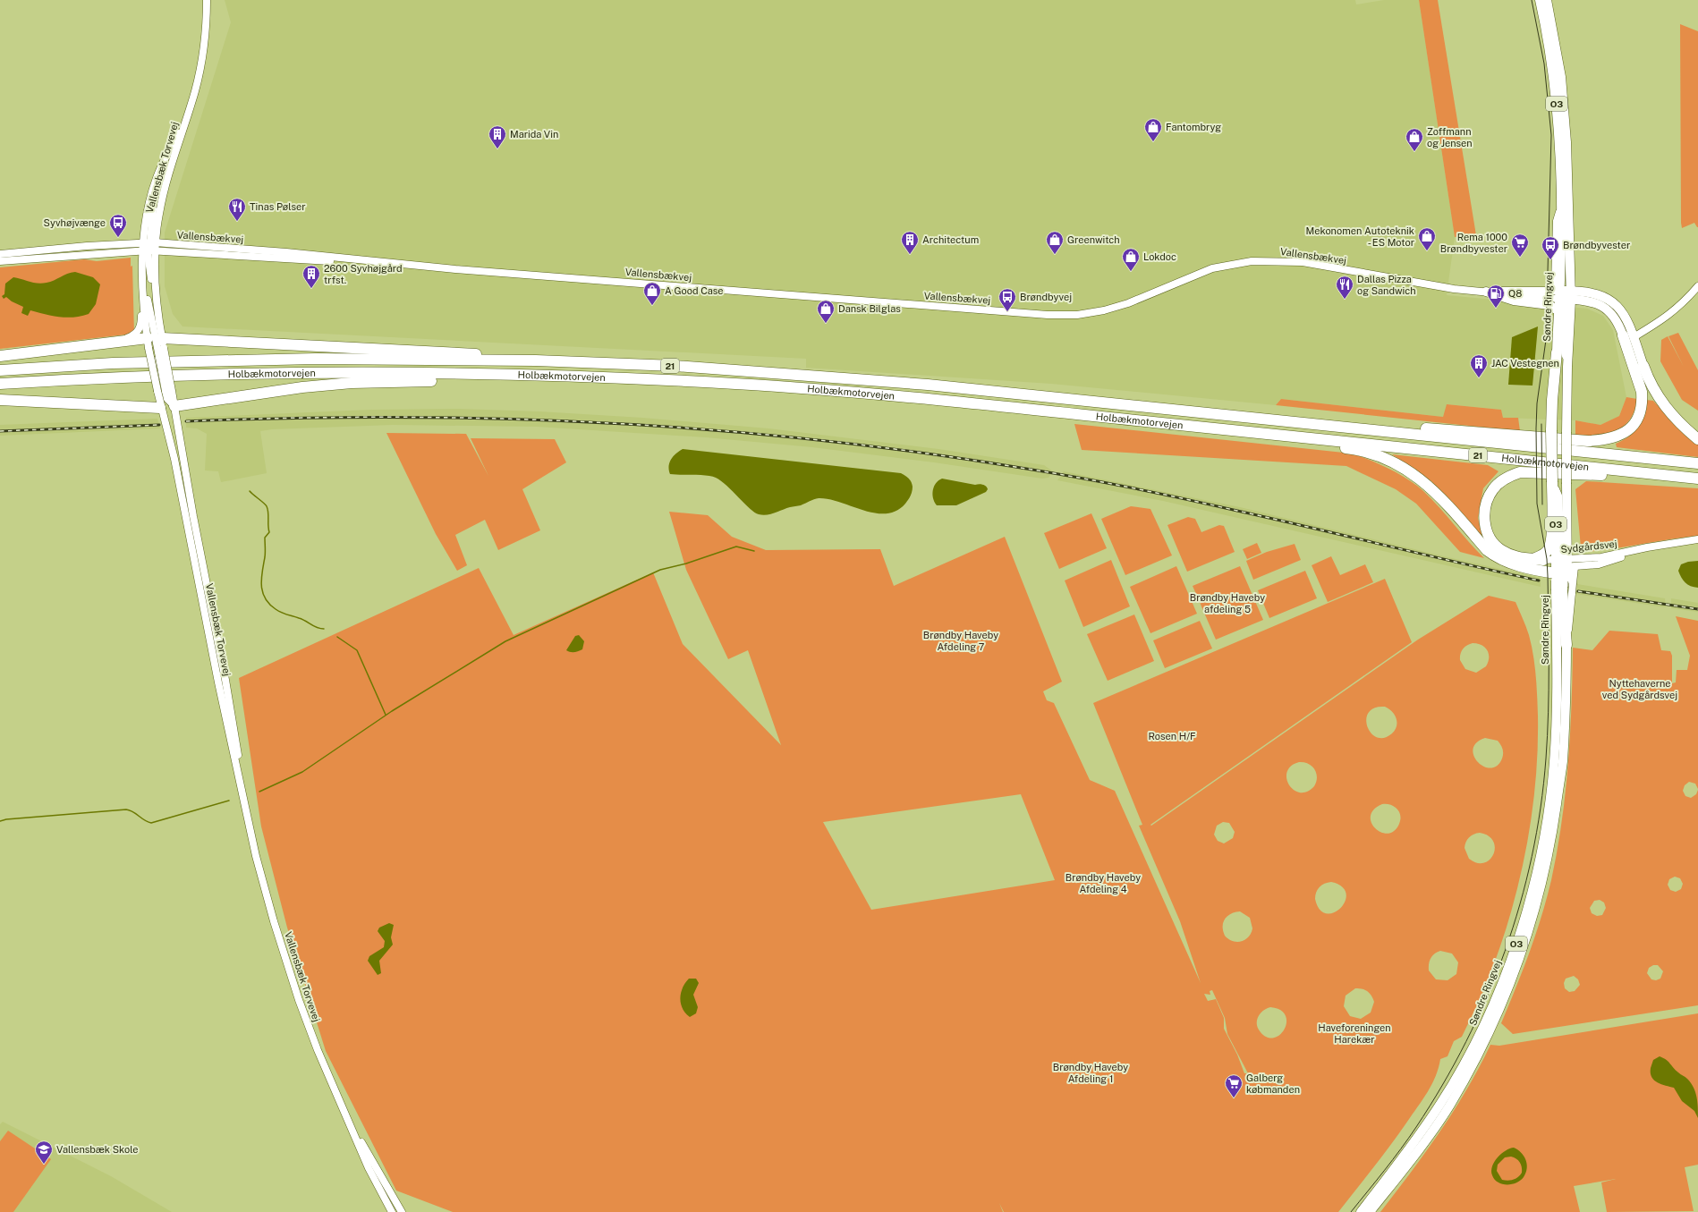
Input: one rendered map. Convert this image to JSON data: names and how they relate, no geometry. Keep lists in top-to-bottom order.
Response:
{
  "streets": {
    "highway": ["21", "Holbækmotorvejen"],
    "main road": ["O3", "Søndre Ringvej"],
    "street": ["Vallensbæk Torvevej", "Vallensbækvej", "Sydgårdsvej"]
  },
  "crossings": [
    ["Vallensbæk Torvevej", "Vallensbækvej"],
    ["Vallensbækvej", "Søndre Ringvej"],
    ["Søndre Ringvej", "Sydgårdsvej"]
  ],
  "parks": [
    "Brøndby Haveby afdeling 5",
    "Brøndby Haveby Afdeling 7",
    "Nyttehaverne ved Sydgårdsvej",
    "Rosen H/F",
    "Brøndby Haveby Afdeling 4",
    "Haveforeningen Harekær",
    "Brøndby Haveby Afdeling 1"
  ],
  "places": {
    "shop": [
      "Fantombryg",
      "Zoffmann og Jensen",
      "Mekonomen Autoteknik - ES Motor",
      "Greenwitch",
      "Lokdoc",
      "A Good Case",
      "Dansk Bilglas"
    ],
    "building": [
      "Marida Vin",
      "Architectum",
      "2600 Syvhøjgård trfst.",
      "JAC Vestegnen"
    ],
    "restaurant": ["Tinas Pølser", "Dallas Pizza og Sandwich"],
    "bus stop": ["Syvhøjvænge", "Brøndbyvester", "Brøndbyvej"],
    "supermarket": ["Rema 1000 Brøndbyvester", "Galberg købmanden"],
    "fuel station": ["Q8"],
    "school or university": ["Vallensbæk Skole"]
  }
}
